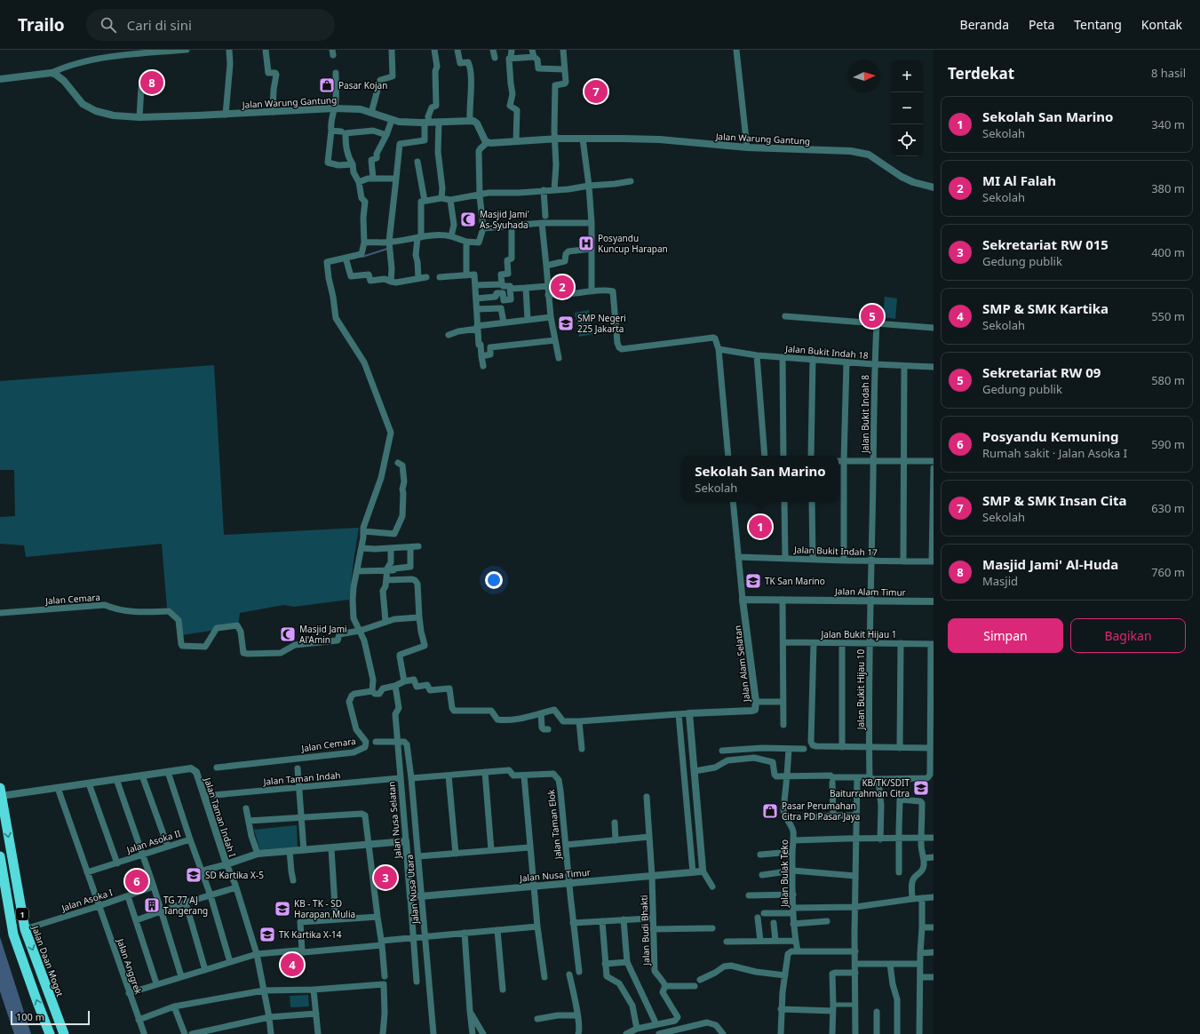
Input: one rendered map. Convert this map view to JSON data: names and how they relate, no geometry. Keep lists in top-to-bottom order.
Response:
{
  "streets": {
    "highway": ["1", "Jalan Daan Mogot"],
    "street": [
      "Jalan Warung Gantung",
      "Jalan Bukit Indah 18",
      "Jalan Bukit Indah 8",
      "Jalan Bukit Indah 17",
      "Jalan Alam Timur",
      "Jalan Cemara",
      "Jalan Bukit Hijau 1",
      "Jalan Alam Selatan",
      "Jalan Bukit Hijau 10",
      "Jalan Taman Indah",
      "Jalan Taman Indah I",
      "Jalan Nusa Selatan",
      "Jalan Taman Elok",
      "Jalan Asoka II",
      "Jalan Bulak Teko",
      "Jalan Nusa Timur",
      "Jalan Nusa Utara",
      "Jalan Asoka I",
      "Jalan Budi Bhakti",
      "Jalan Anggrek"
    ]
  },
  "crossings": [
    ["Jalan Bukit Indah 18", "Jalan Bukit Indah 8"],
    ["Jalan Bukit Indah 8", "Jalan Bukit Indah 17"],
    ["Jalan Bukit Indah 8", "Jalan Bukit Hijau 10"],
    ["Jalan Bukit Indah 17", "Jalan Alam Selatan"],
    ["Jalan Bukit Indah 17", "Jalan Bukit Hijau 10"],
    ["Jalan Alam Timur", "Jalan Alam Selatan"],
    ["Jalan Alam Timur", "Jalan Bukit Hijau 10"],
    ["Jalan Bukit Hijau 1", "Jalan Bukit Hijau 10"],
    ["Jalan Taman Indah", "Jalan Taman Indah I"],
    ["Jalan Taman Indah", "Jalan Nusa Selatan"],
    ["Jalan Taman Indah I", "Jalan Nusa Selatan"],
    ["Jalan Taman Indah I", "Jalan Daan Mogot"],
    ["Jalan Taman Indah I", "Jalan Anggrek"],
    ["Jalan Nusa Selatan", "Jalan Nusa Timur"],
    ["Jalan Nusa Selatan", "Jalan Nusa Utara"],
    ["Jalan Taman Elok", "Jalan Nusa Timur"],
    ["Jalan Asoka II", "Jalan Anggrek"],
    ["Jalan Nusa Timur", "Jalan Nusa Utara"],
    ["Jalan Nusa Timur", "Jalan Budi Bhakti"],
    ["Jalan Asoka I", "Jalan Daan Mogot"],
    ["Jalan Asoka I", "Jalan Anggrek"]
  ],
  "places": {
    "shop": ["Pasar Kojan", "Pasar Perumahan Citra PD Pasar Jaya"],
    "mosque": ["Masjid Jami' As-Syuhada", "Masjid Jami Al'Amin"],
    "hospital": ["Posyandu Kuncup Harapan"],
    "school or university": [
      "SMP Negeri 225 Jakarta",
      "TK San Marino",
      "KB/TK/SDIT Baiturrahman Citra",
      "SD Kartika X-5",
      "KB - TK - SD Harapan Mulia",
      "TK Kartika X-14"
    ],
    "building": ["TG 77 AJ Tangerang"]
  },
  "scale_bar": "100 m",
  "north": "right",
  "page": {
    "header": "Trailo",
    "search": "Cari di sini",
    "nav": [
      "Beranda",
      "Peta",
      "Tentang",
      "Kontak"
    ],
    "heading": ["Terdekat", "8 hasil"],
    "map_buttons": ["+", "−"],
    "pins": [
      "8",
      "7",
      "2",
      "5",
      "1",
      "3",
      "6",
      "4"
    ],
    "list": [
      {
        "mark": "1",
        "name": "Sekolah San Marino",
        "note": "Sekolah",
        "value": "340 m"
      },
      {
        "mark": "2",
        "name": "MI Al Falah",
        "note": "Sekolah",
        "value": "380 m"
      },
      {
        "mark": "3",
        "name": "Sekretariat RW 015",
        "note": "Gedung publik",
        "value": "400 m"
      },
      {
        "mark": "4",
        "name": "SMP & SMK Kartika",
        "note": "Sekolah",
        "value": "550 m"
      },
      {
        "mark": "5",
        "name": "Sekretariat RW 09",
        "note": "Gedung publik",
        "value": "580 m"
      },
      {
        "mark": "6",
        "name": "Posyandu Kemuning",
        "note": "Rumah sakit · Jalan Asoka I",
        "value": "590 m"
      },
      {
        "mark": "7",
        "name": "SMP & SMK Insan Cita",
        "note": "Sekolah",
        "value": "630 m"
      },
      {
        "mark": "8",
        "name": "Masjid Jami' Al-Huda",
        "note": "Masjid",
        "value": "760 m"
      }
    ],
    "popup": ["Sekolah San Marino", "Sekolah"],
    "buttons": ["Simpan", "Bagikan"],
    "scale": "100 m"
  }
}
